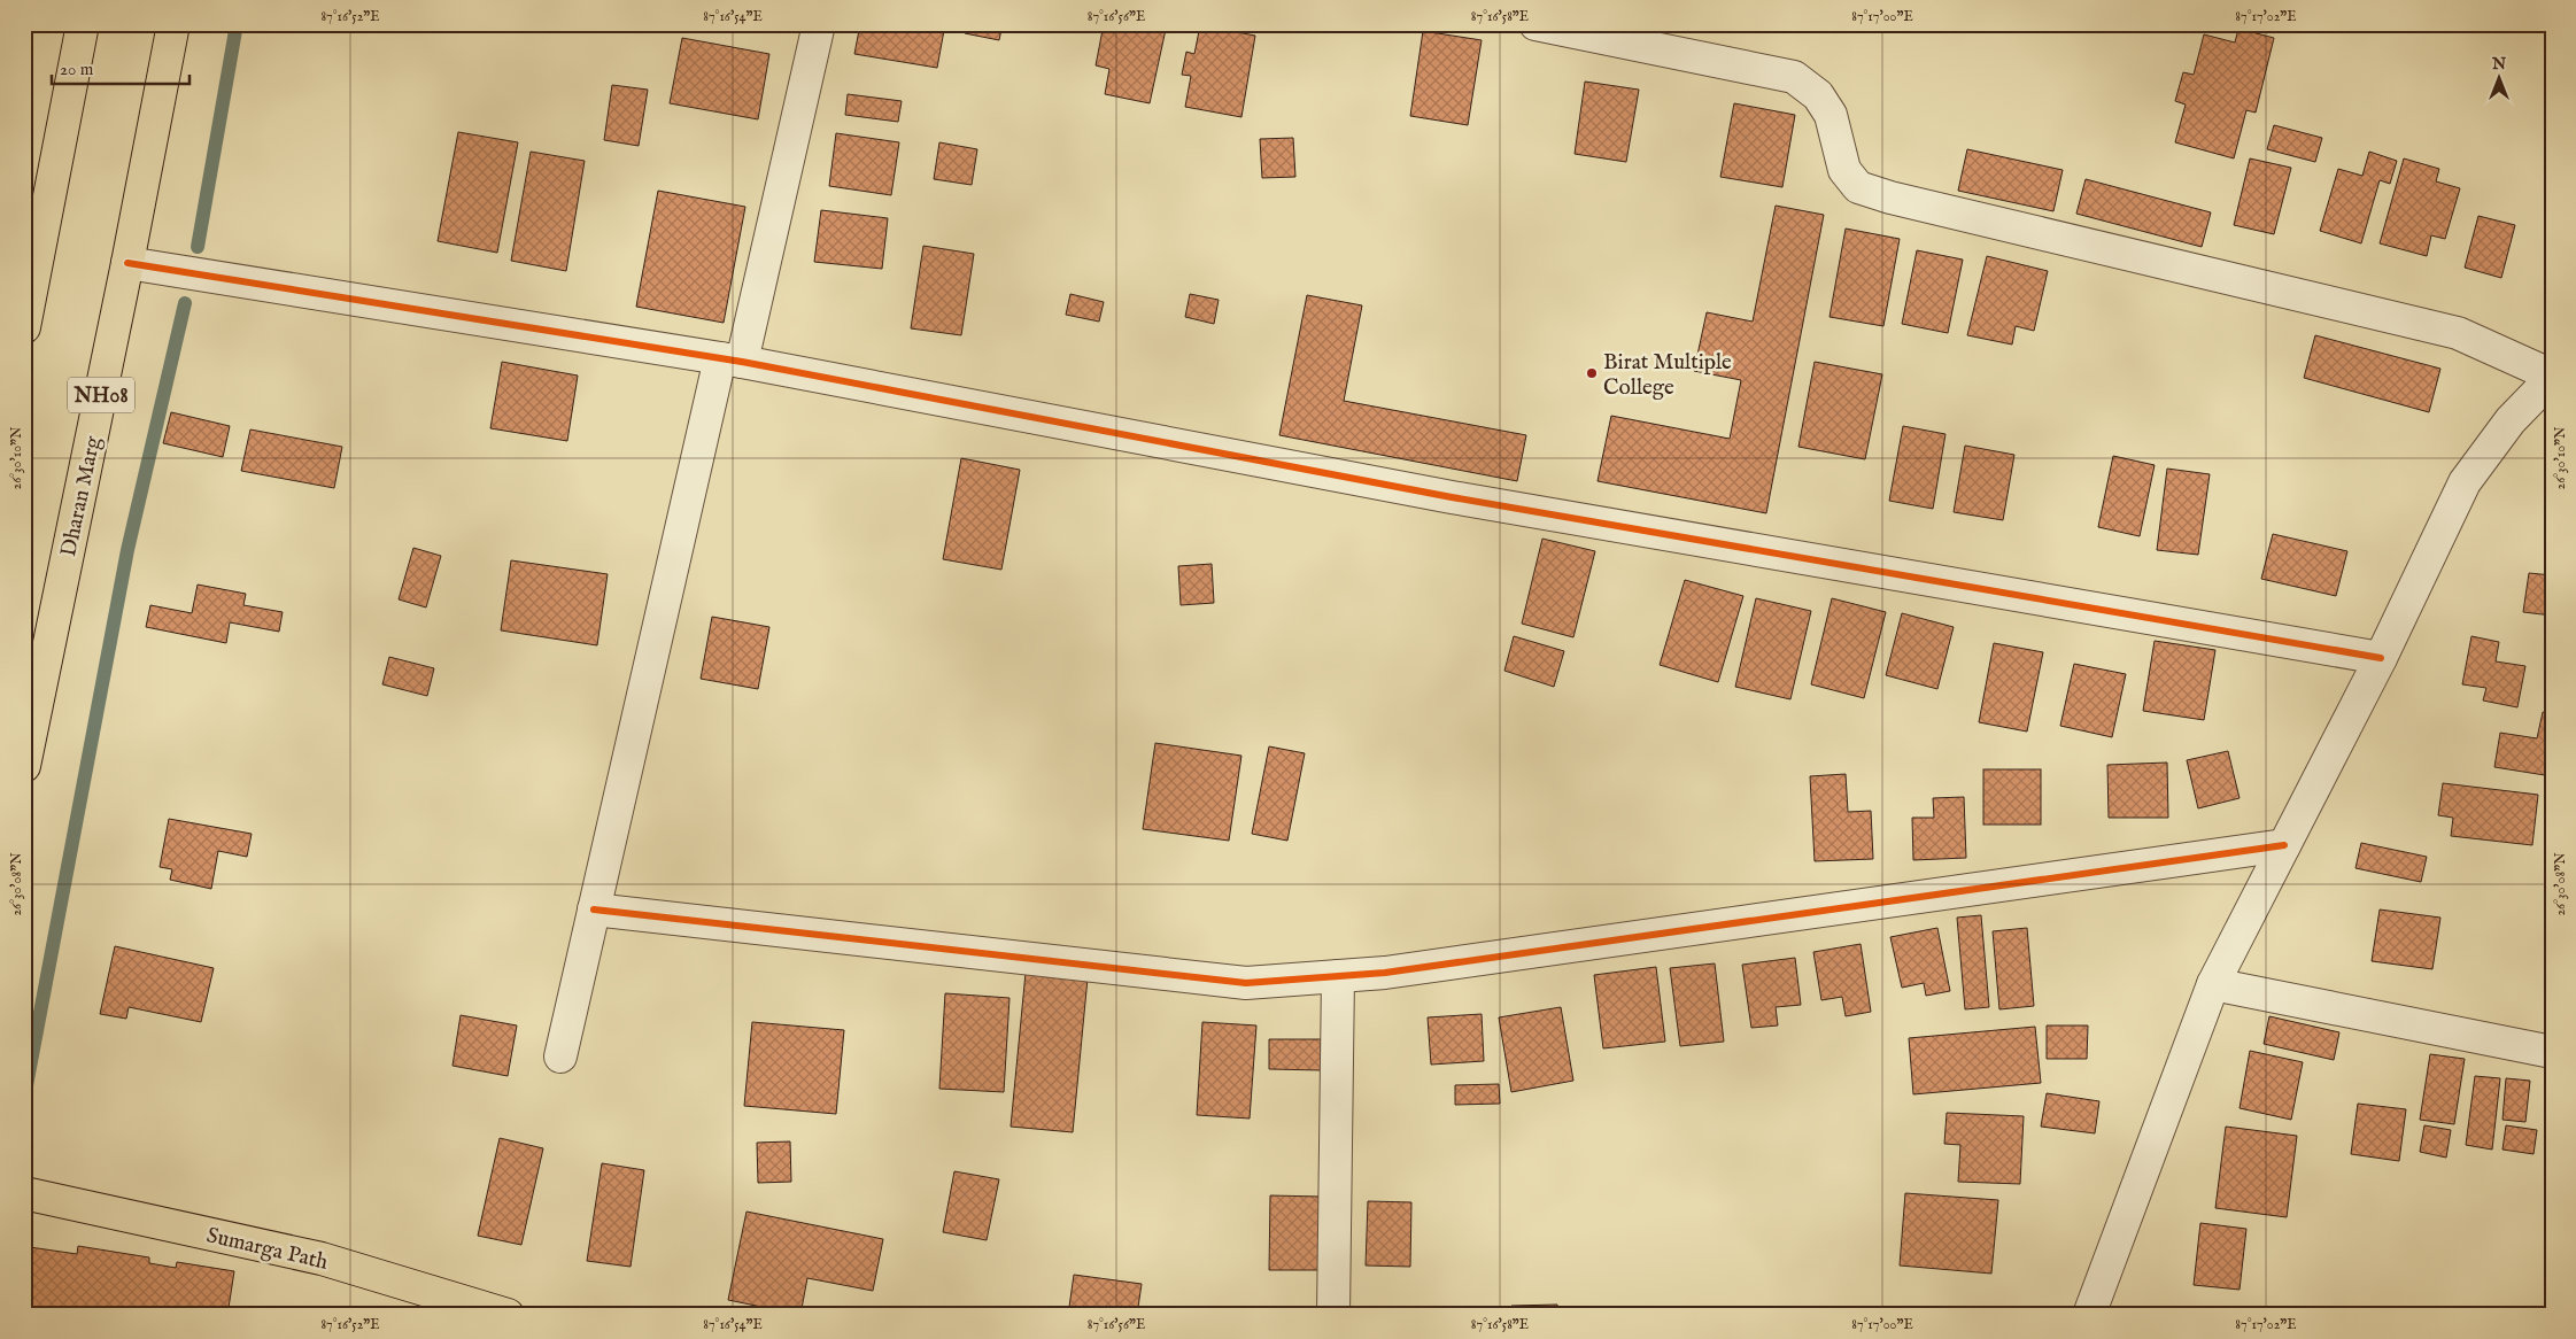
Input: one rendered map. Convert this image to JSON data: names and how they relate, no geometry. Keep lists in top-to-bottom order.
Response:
{
  "streets": {
    "main road": ["NH08", "Dharan Marg", "Sumarga Path"]
  },
  "places": ["Birat Multiple College"],
  "scale_bar": "20 m",
  "north": "top",
  "coordinates": [
    "87°16'52\"E",
    "87°16'54\"E",
    "87°16'56\"E",
    "87°16'58\"E",
    "87°17'00\"E",
    "87°17'02\"E",
    "26°30'10\"N",
    "26°30'08\"N"
  ]
}
